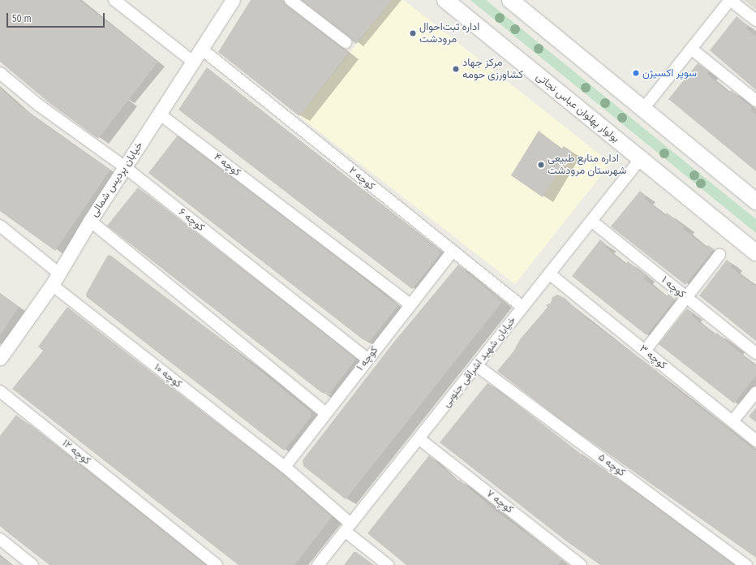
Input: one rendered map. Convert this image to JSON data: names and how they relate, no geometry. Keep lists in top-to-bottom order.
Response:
{
  "streets": {
    "main road": ["بولوار پهلوان عباس نجاتی"],
    "street": [
      "کوچه ۴",
      "کوچه ۲",
      "خیابان پردیس شمالی",
      "کوچه ۶",
      "کوچه ۱",
      "کوچه ۳",
      "خیابان شهید اشراقی جنوبی",
      "کوچه ۱۰",
      "کوچه ۱۲",
      "کوچه ۵",
      "کوچه ۷"
    ]
  },
  "crossings": [
    ["بولوار پهلوان عباس نجاتی", "خیابان شهید اشراقی جنوبی"],
    ["کوچه ۴", "خیابان پردیس شمالی"],
    ["کوچه ۴", "کوچه ۱"],
    ["کوچه ۲", "خیابان پردیس شمالی"],
    ["کوچه ۲", "کوچه ۱"],
    ["کوچه ۲", "خیابان شهید اشراقی جنوبی"],
    ["خیابان پردیس شمالی", "کوچه ۶"],
    ["خیابان پردیس شمالی", "کوچه ۱۰"],
    ["کوچه ۶", "کوچه ۱"],
    ["کوچه ۱", "خیابان شهید اشراقی جنوبی"],
    ["کوچه ۱", "کوچه ۱۰"],
    ["کوچه ۳", "خیابان شهید اشراقی جنوبی"],
    ["خیابان شهید اشراقی جنوبی", "کوچه ۵"],
    ["خیابان شهید اشراقی جنوبی", "کوچه ۷"]
  ],
  "places": [
    "اداره ثبت‌احوال مرودشت",
    "مرکز جهاد کشاورزی حومه",
    "سوپر اکسیژن",
    "اداره منابع طبیعی شهرستان مرودشت"
  ],
  "scale_bar": "50 m"
}
